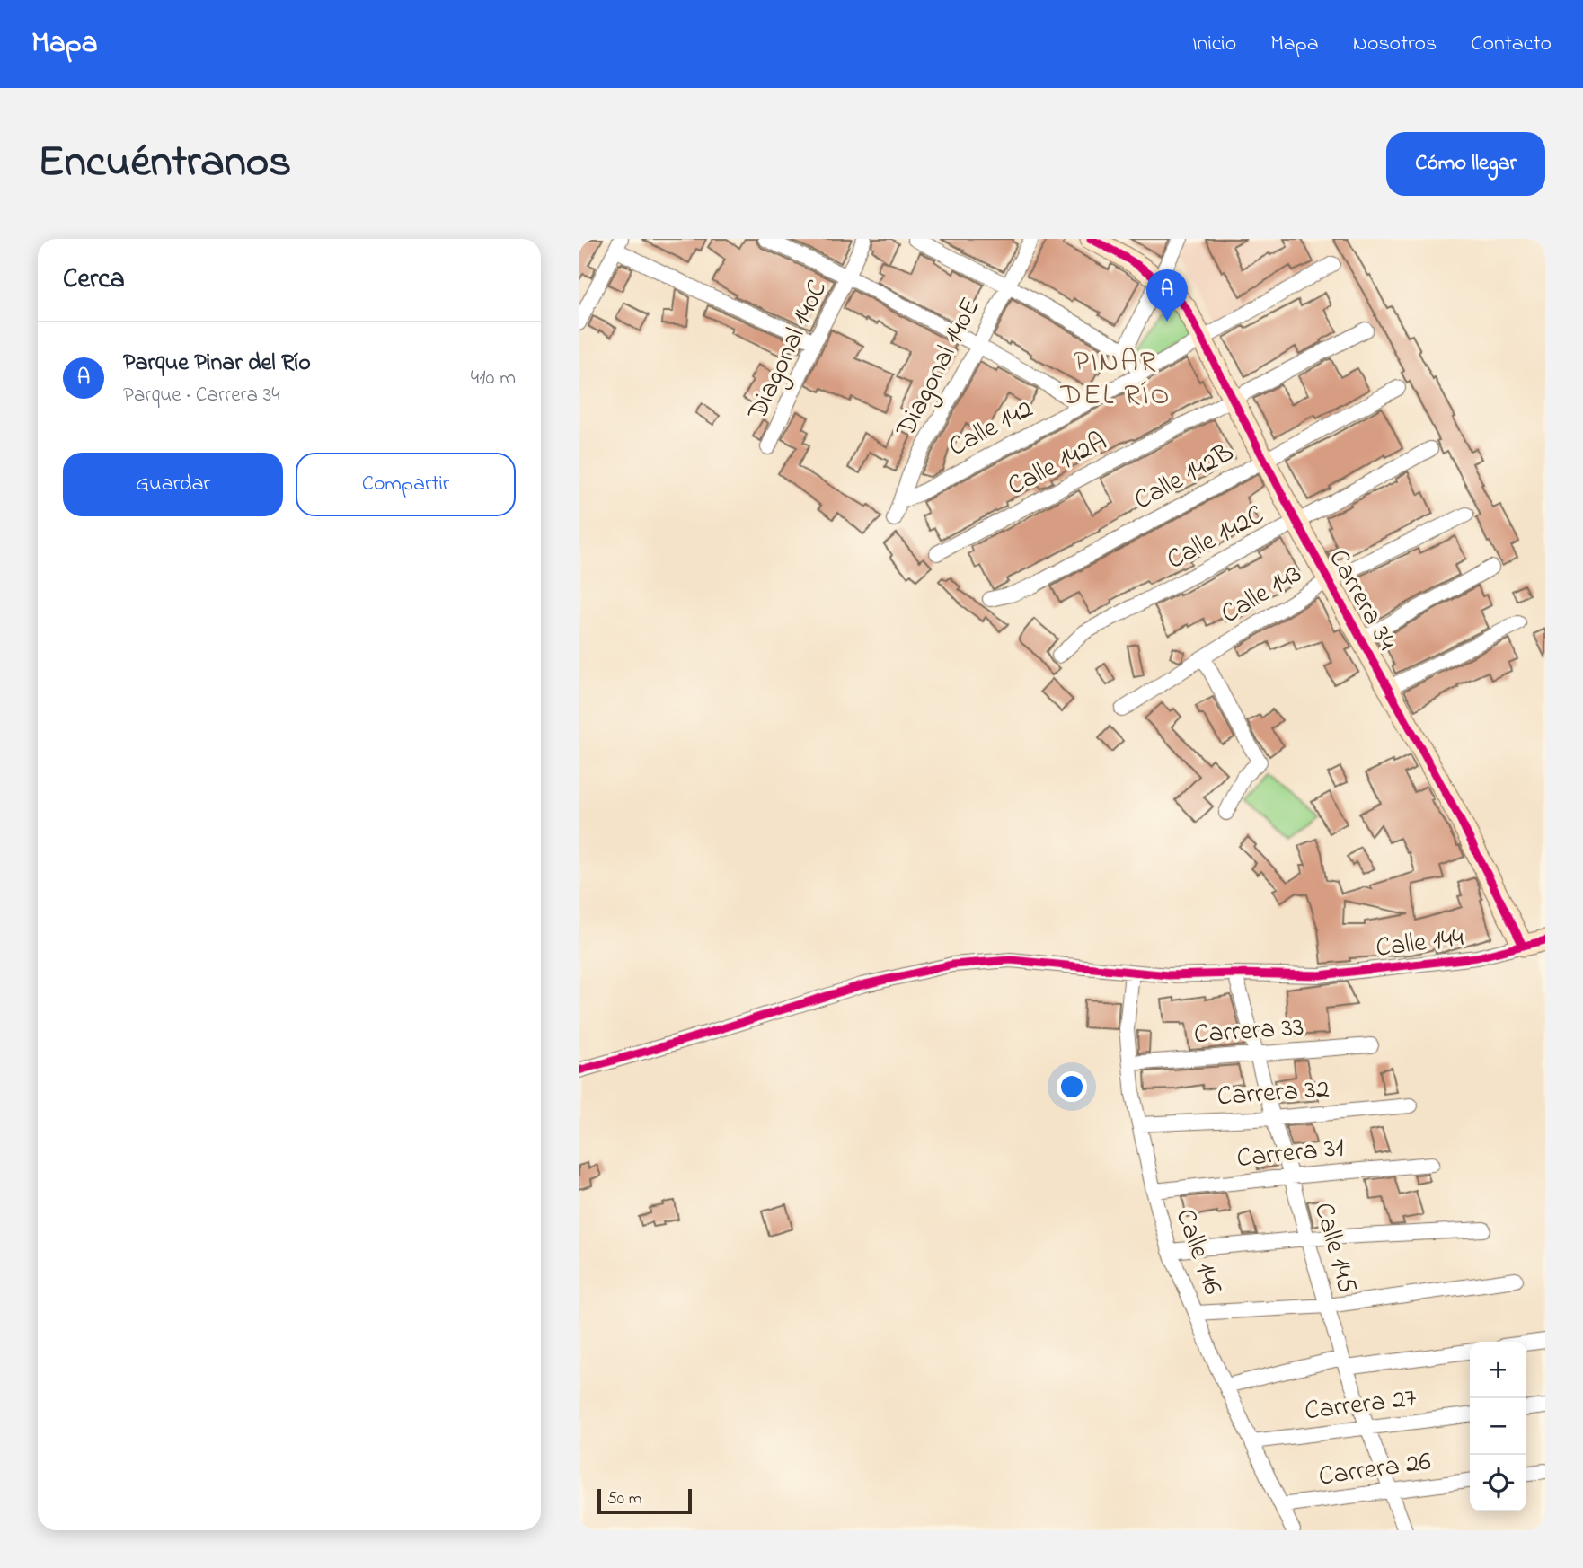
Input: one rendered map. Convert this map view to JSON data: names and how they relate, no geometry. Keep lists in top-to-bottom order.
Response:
{
  "streets": {
    "street": [
      "Diagonal 140C",
      "Diagonal 140E",
      "Calle 142",
      "Calle 142A",
      "Calle 142B",
      "Calle 142C",
      "Calle 143",
      "Carrera 34",
      "Calle 144",
      "Carrera 33",
      "Carrera 32",
      "Carrera 31",
      "Calle 145",
      "Calle 146",
      "Carrera 27",
      "Carrera 26"
    ]
  },
  "crossings": [
    ["Diagonal 140E", "Calle 142"],
    ["Calle 142", "Carrera 34"],
    ["Calle 142A", "Carrera 34"],
    ["Calle 142B", "Carrera 34"],
    ["Calle 142C", "Carrera 34"],
    ["Calle 143", "Carrera 34"],
    ["Carrera 34", "Calle 144"],
    ["Calle 144", "Calle 145"],
    ["Carrera 33", "Calle 145"],
    ["Carrera 33", "Calle 146"],
    ["Carrera 32", "Calle 145"],
    ["Carrera 32", "Calle 146"],
    ["Carrera 31", "Calle 145"],
    ["Carrera 31", "Calle 146"],
    ["Calle 145", "Carrera 27"],
    ["Calle 145", "Carrera 26"],
    ["Calle 146", "Carrera 27"],
    ["Calle 146", "Carrera 26"]
  ],
  "districts": ["PINAR DEL RÍO"],
  "scale_bar": "50 m",
  "page": {
    "header": "Mapa",
    "nav": [
      "Inicio",
      "Mapa",
      "Nosotros",
      "Contacto"
    ],
    "title": "Encuéntranos",
    "buttons": [
      "Cómo llegar",
      ["Guardar", "Compartir"]
    ],
    "heading": "Cerca",
    "pins": "A",
    "list": [
      {
        "mark": "A",
        "name": "Parque Pinar del Río",
        "note": "Parque · Carrera 34",
        "value": "410 m"
      }
    ],
    "map_buttons": ["+", "−"],
    "scale": "50 m"
  }
}
